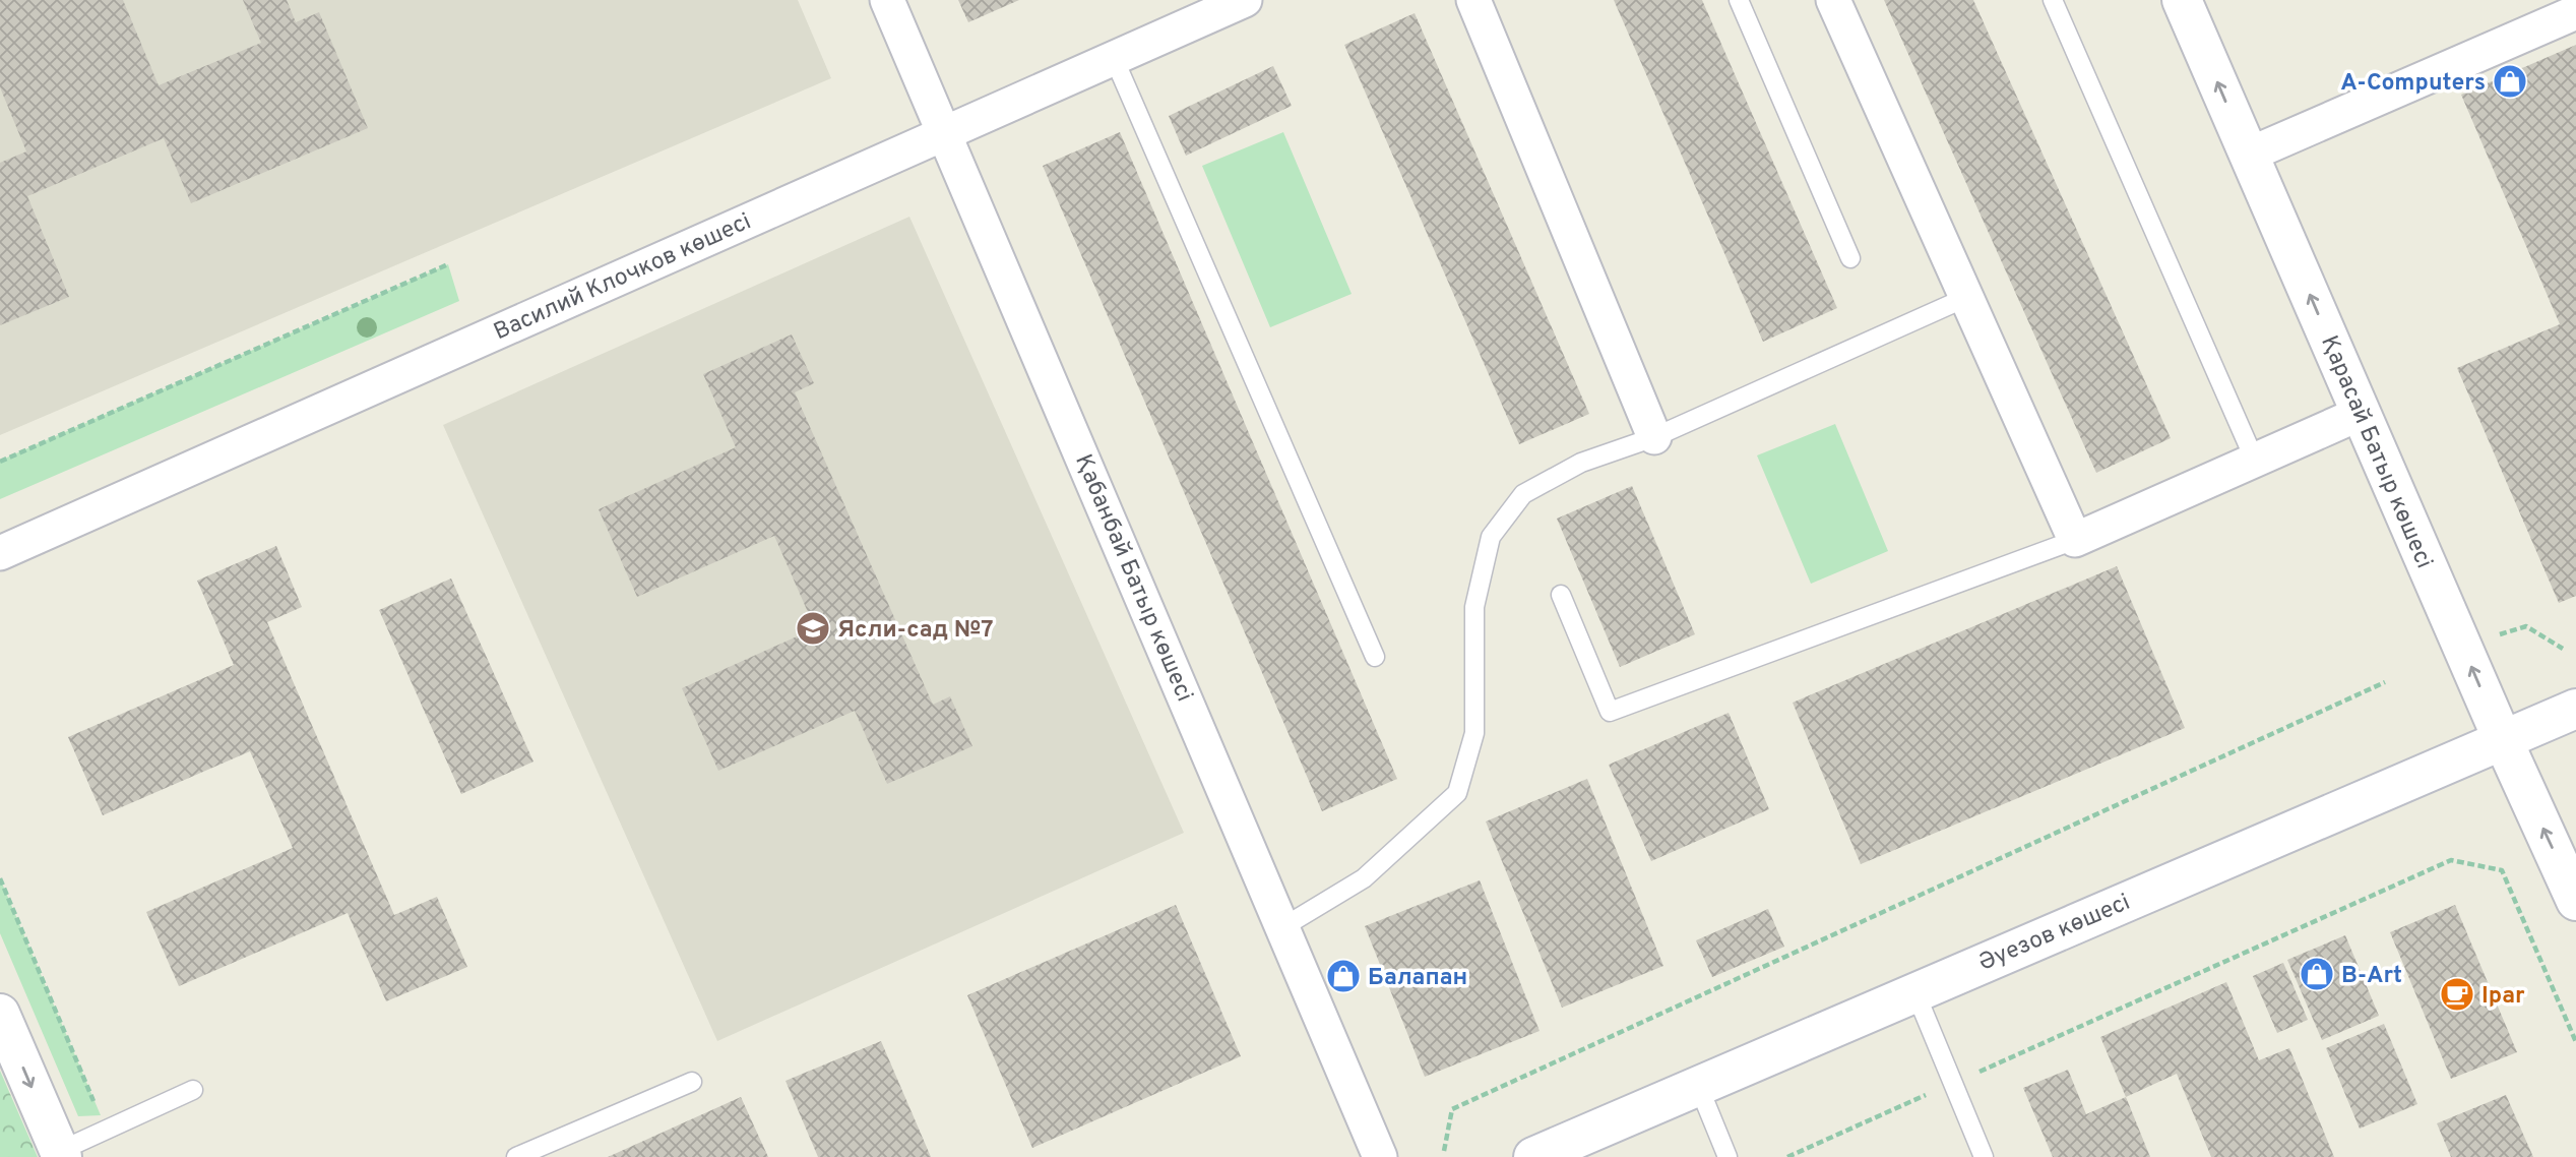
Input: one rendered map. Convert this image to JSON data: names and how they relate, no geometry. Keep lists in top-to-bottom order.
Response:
{
  "streets": {
    "street": [
      "Василий Клочков көшесі",
      "Қарасай Батыр көшесі",
      "Қабанбай Батыр көшесі",
      "Әуезов көшесі"
    ]
  },
  "crossings": [
    ["Василий Клочков көшесі", "Қабанбай Батыр көшесі"],
    ["Қарасай Батыр көшесі", "Әуезов көшесі"]
  ],
  "places": {
    "shop": ["A-Computers", "B-Art", "Балапан"],
    "school or university": ["Ясли-сад №7"],
    "cafe": ["Ipar"]
  }
}
